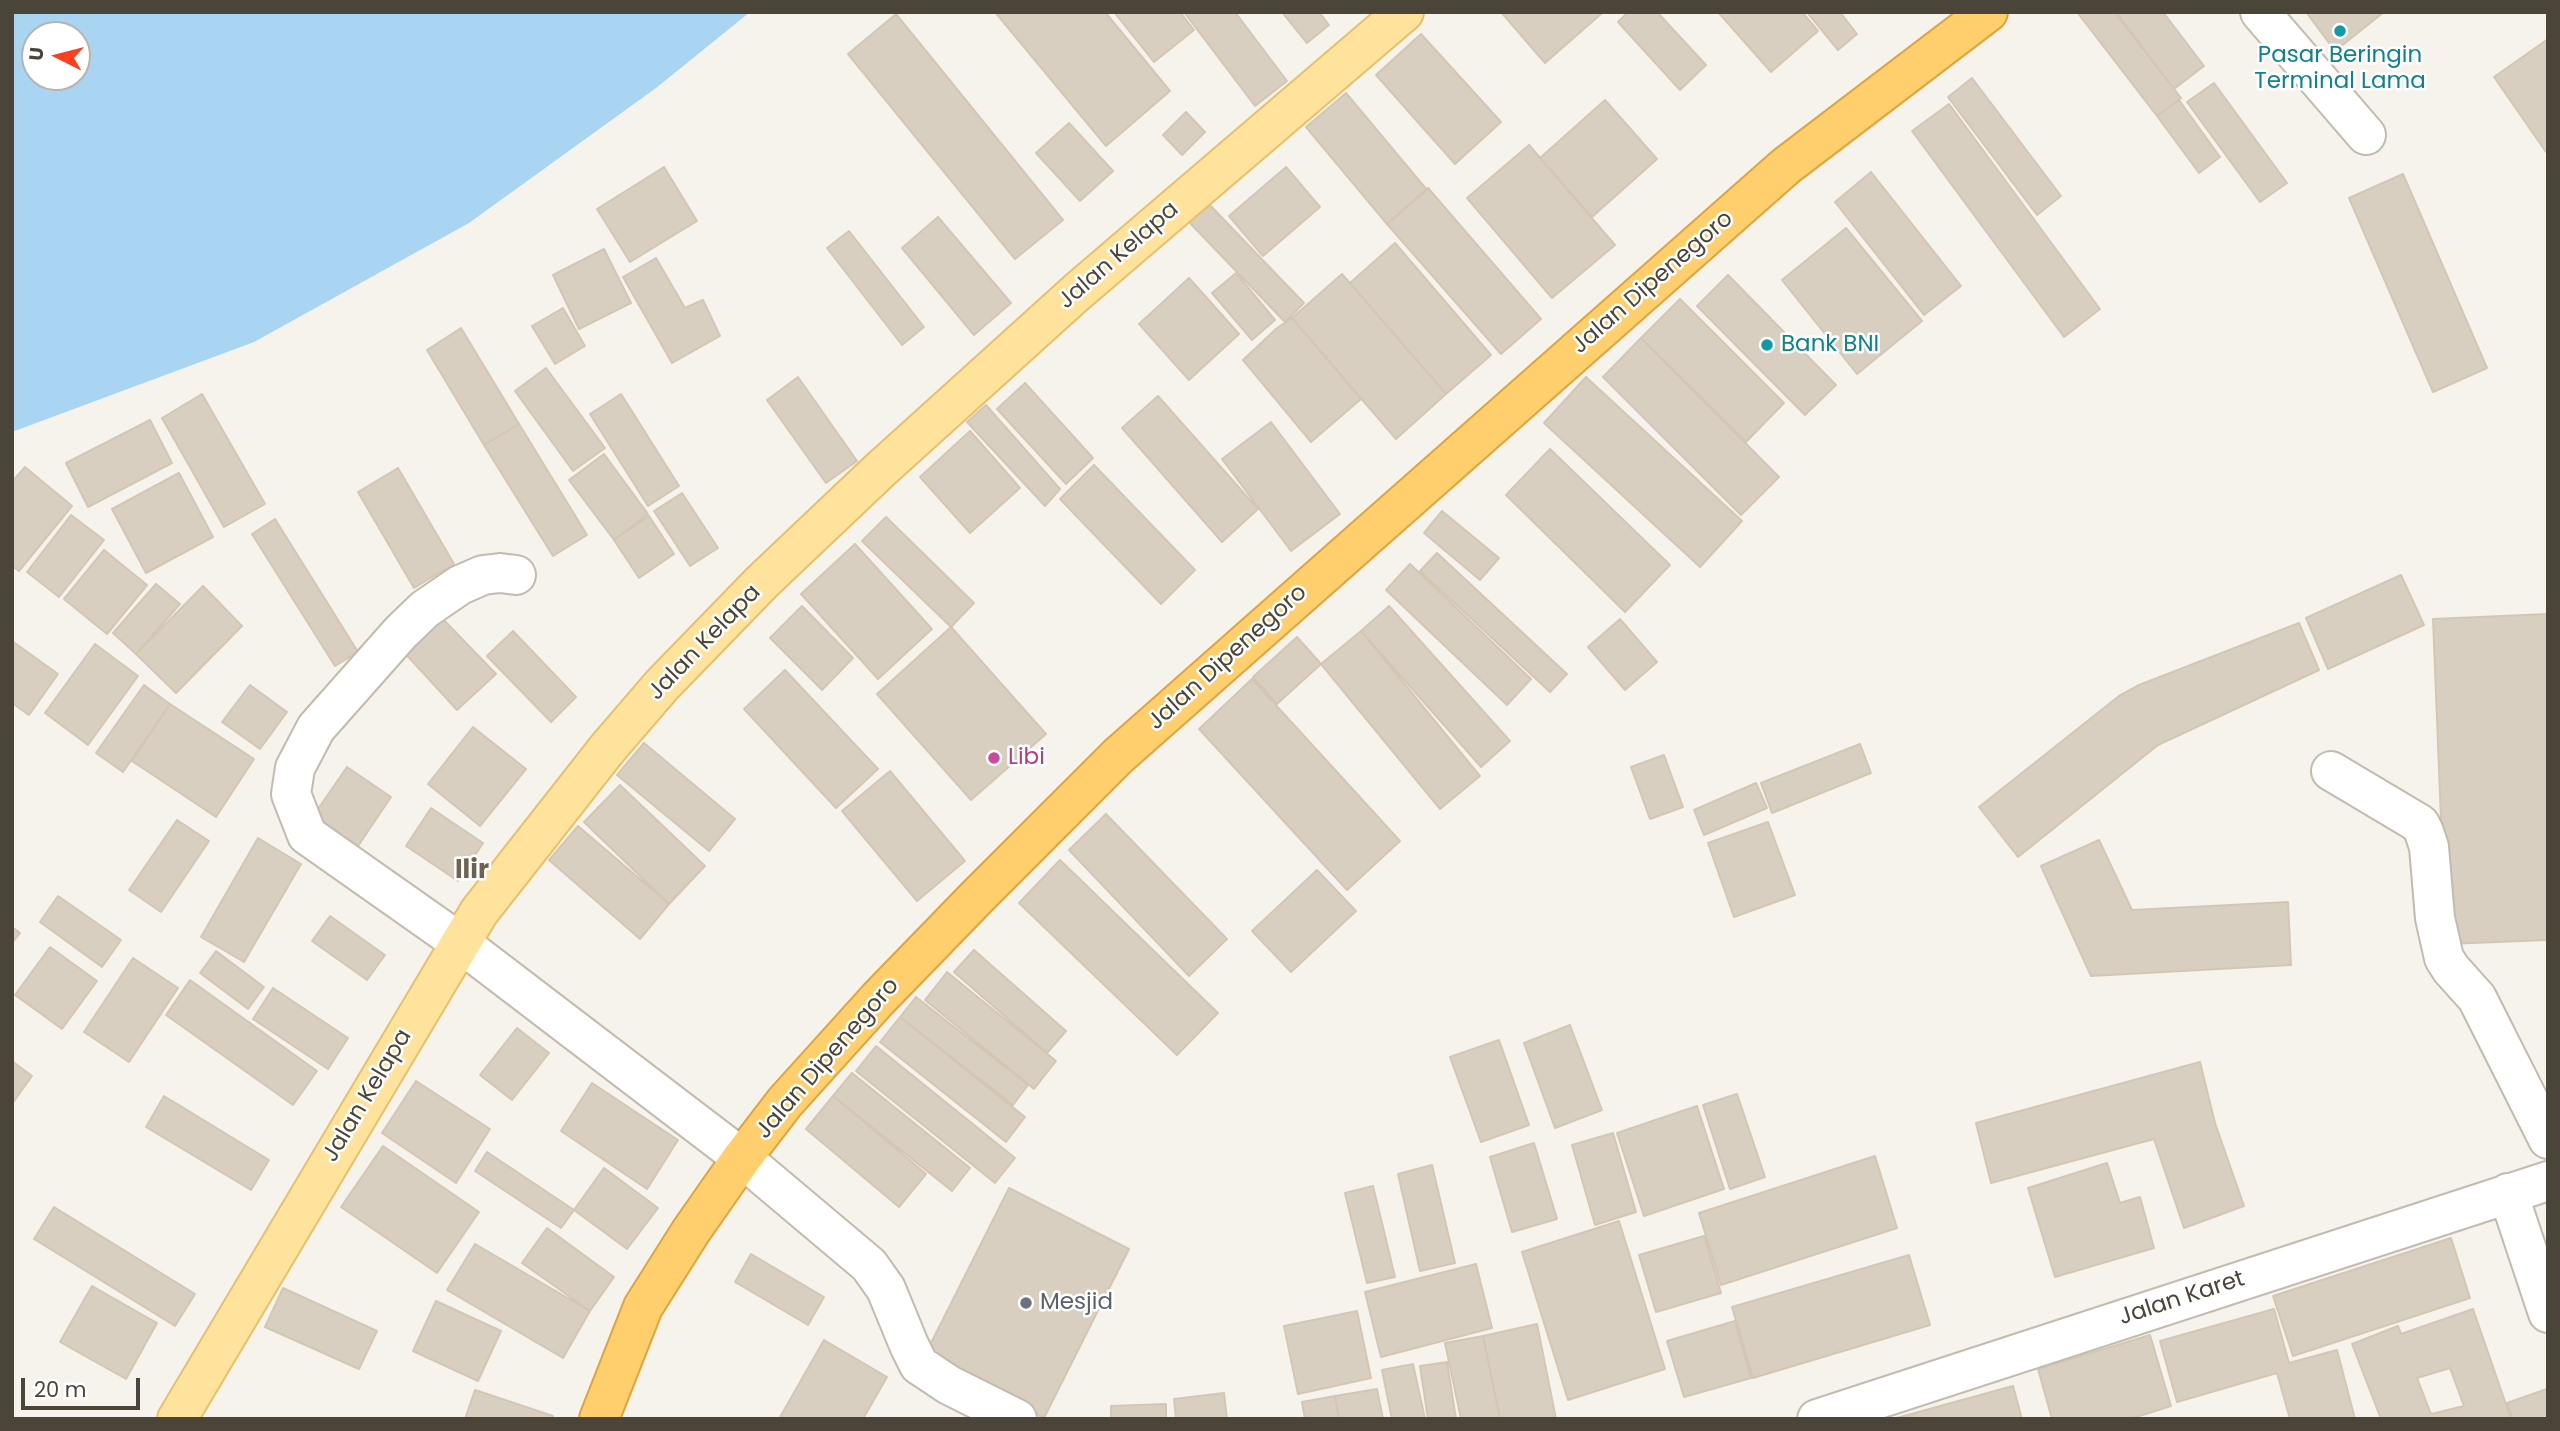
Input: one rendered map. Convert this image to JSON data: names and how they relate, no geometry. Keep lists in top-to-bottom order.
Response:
{
  "streets": {
    "highway": ["Jalan Dipenegoro"],
    "main road": ["Jalan Kelapa"],
    "street": ["Jalan Karet"]
  },
  "districts": ["Ilir"],
  "places": [
    "Pasar Beringin Terminal Lama",
    "Bank BNI",
    "Libi",
    "Mesjid"
  ],
  "scale_bar": "20 m",
  "north": "left"
}
